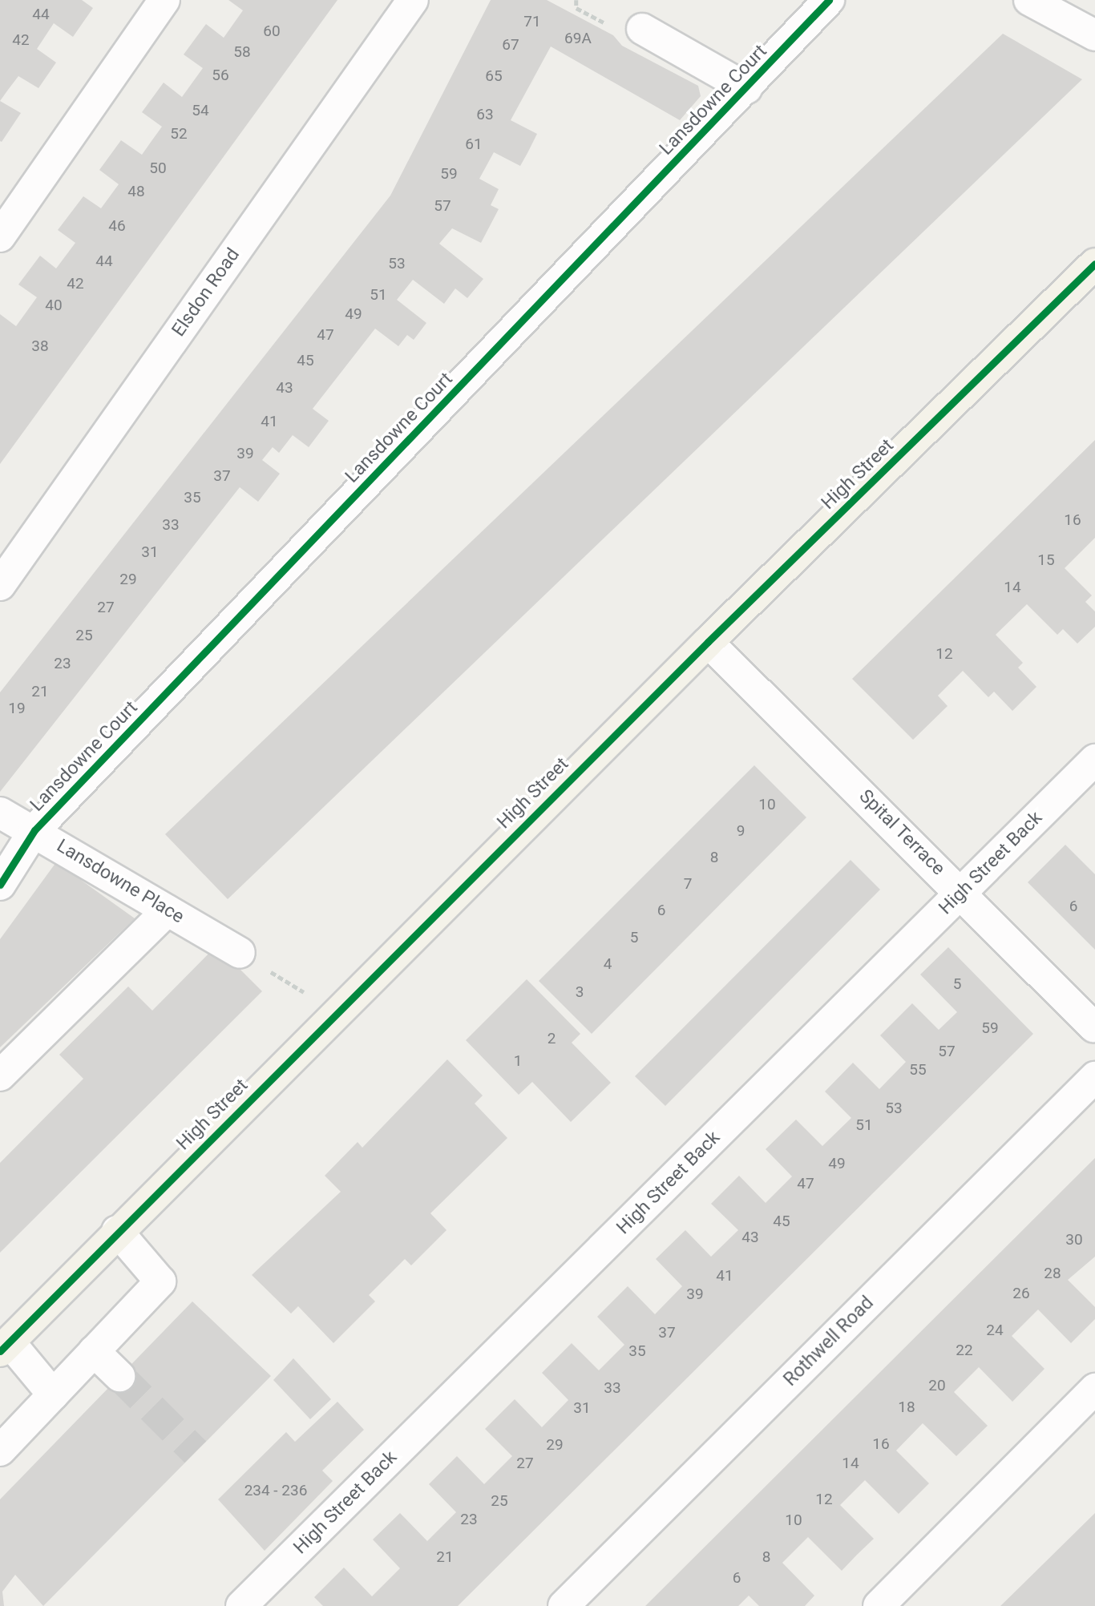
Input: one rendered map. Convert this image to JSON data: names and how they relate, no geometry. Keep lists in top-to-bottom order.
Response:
{
  "streets": {
    "main road": ["High Street"],
    "street": [
      "Lansdowne Court",
      "Elsdon Road",
      "Spital Terrace",
      "High Street Back",
      "Lansdowne Place",
      "Rothwell Road"
    ]
  },
  "crossings": [
    ["Lansdowne Court", "Lansdowne Place"],
    ["High Street", "Spital Terrace"],
    ["Spital Terrace", "High Street Back"]
  ],
  "house_numbers": [
    "44",
    "71",
    "60",
    "69A",
    "42",
    "67",
    "58",
    "56",
    "65",
    "54",
    "63",
    "52",
    "61",
    "50",
    "59",
    "48",
    "57",
    "46",
    "44",
    "53",
    "42",
    "51",
    "40",
    "49",
    "47",
    "38",
    "45",
    "43",
    "41",
    "39",
    "37",
    "35",
    "16",
    "33",
    "31",
    "15",
    "29",
    "14",
    "27",
    "25",
    "12",
    "23",
    "21",
    "19",
    "10",
    "9",
    "8",
    "7",
    "6",
    "6",
    "5",
    "4",
    "5",
    "3",
    "59",
    "2",
    "57",
    "1",
    "55",
    "53",
    "51",
    "49",
    "47",
    "45",
    "43",
    "30",
    "28",
    "41",
    "26",
    "39",
    "24",
    "37",
    "22",
    "35",
    "20",
    "33",
    "18",
    "31",
    "16",
    "29",
    "27",
    "14",
    "234 - 236",
    "12",
    "25",
    "23",
    "10",
    "21",
    "8",
    "6"
  ]
}
